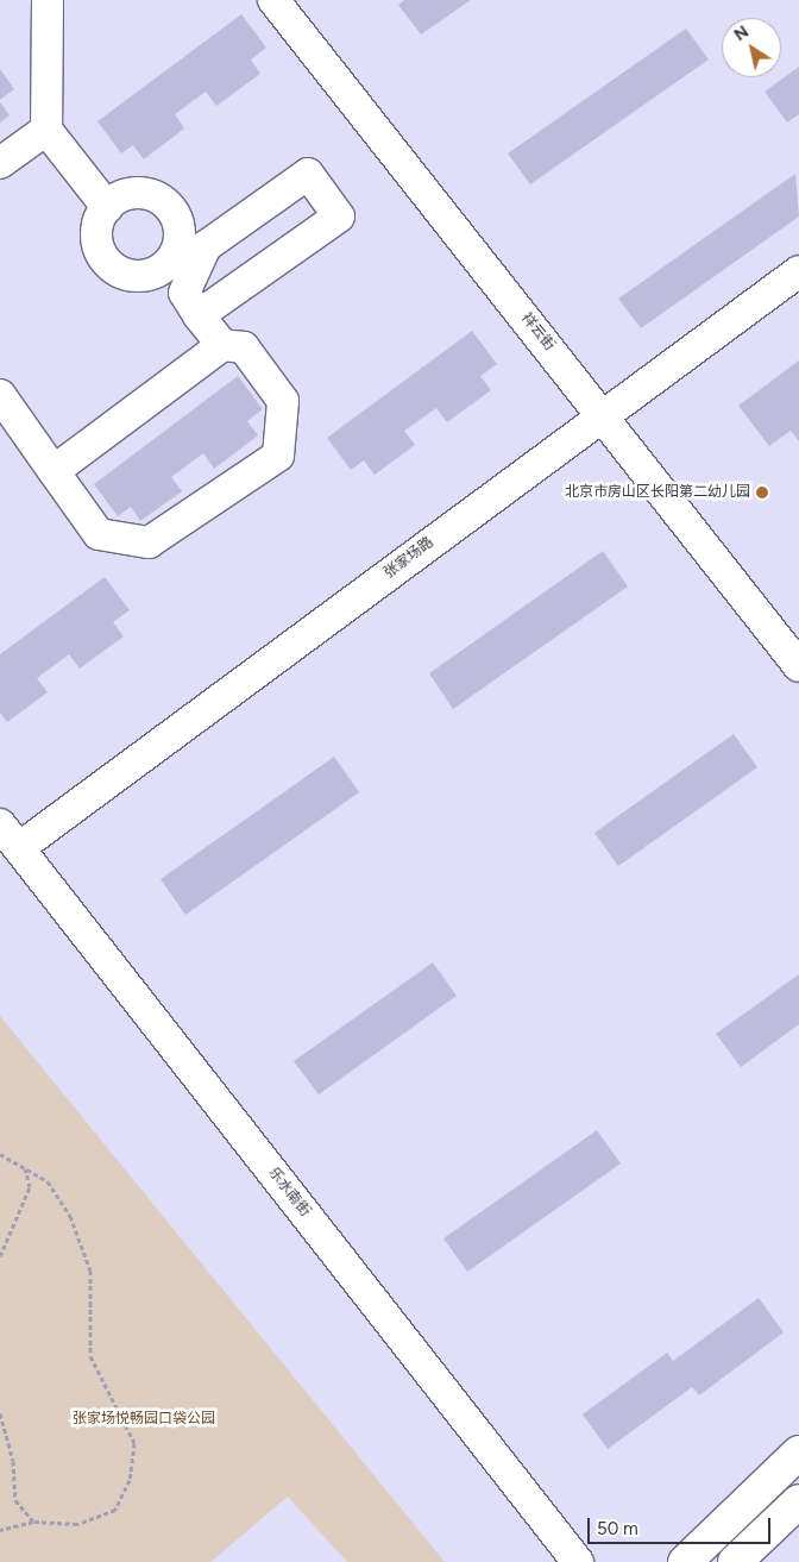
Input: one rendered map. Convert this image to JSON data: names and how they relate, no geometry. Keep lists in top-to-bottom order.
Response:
{
  "streets": {
    "street": ["祥云街", "张家场路", "乐水南街"]
  },
  "crossings": [
    ["祥云街", "张家场路"],
    ["张家场路", "乐水南街"]
  ],
  "parks": ["张家场悦畅园口袋公园"],
  "places": ["北京市房山区长阳第二幼儿园"],
  "scale_bar": "50 m",
  "north": "top left"
}
